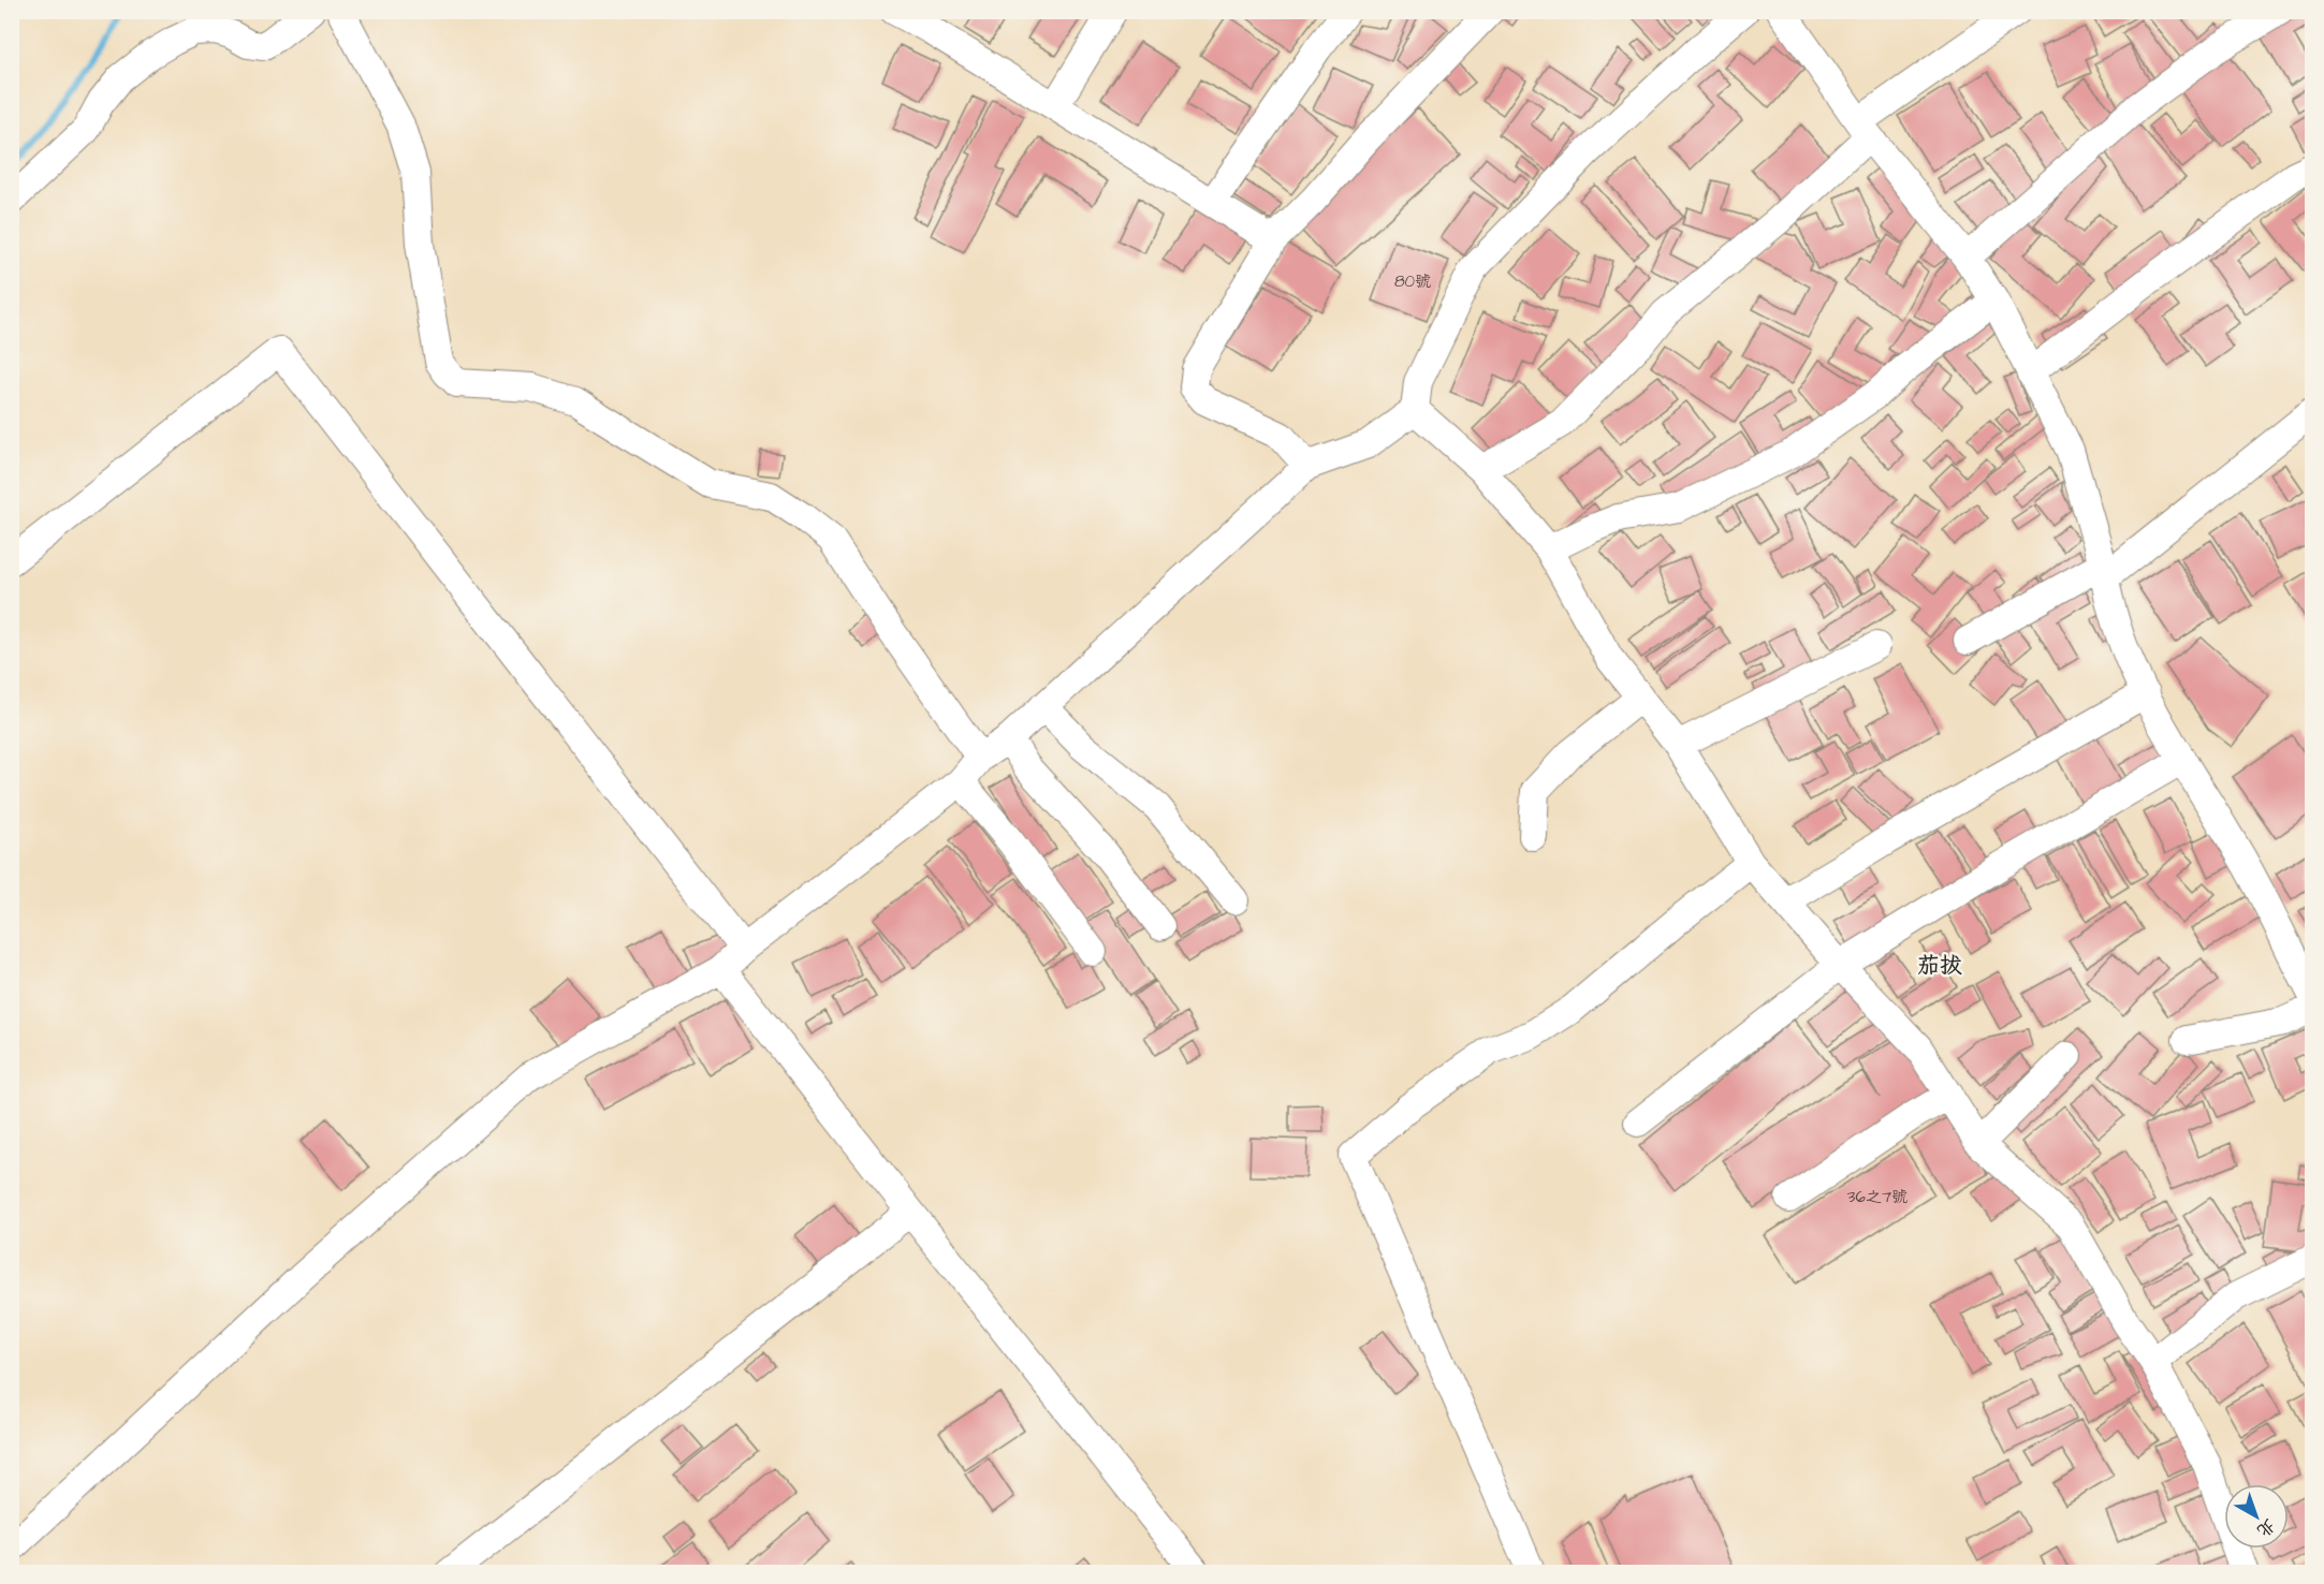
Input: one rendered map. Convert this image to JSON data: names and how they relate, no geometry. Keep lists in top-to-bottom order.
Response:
{
  "districts": ["茄拔"],
  "house_numbers": ["80號", "36之7號"],
  "north": "bottom right"
}
